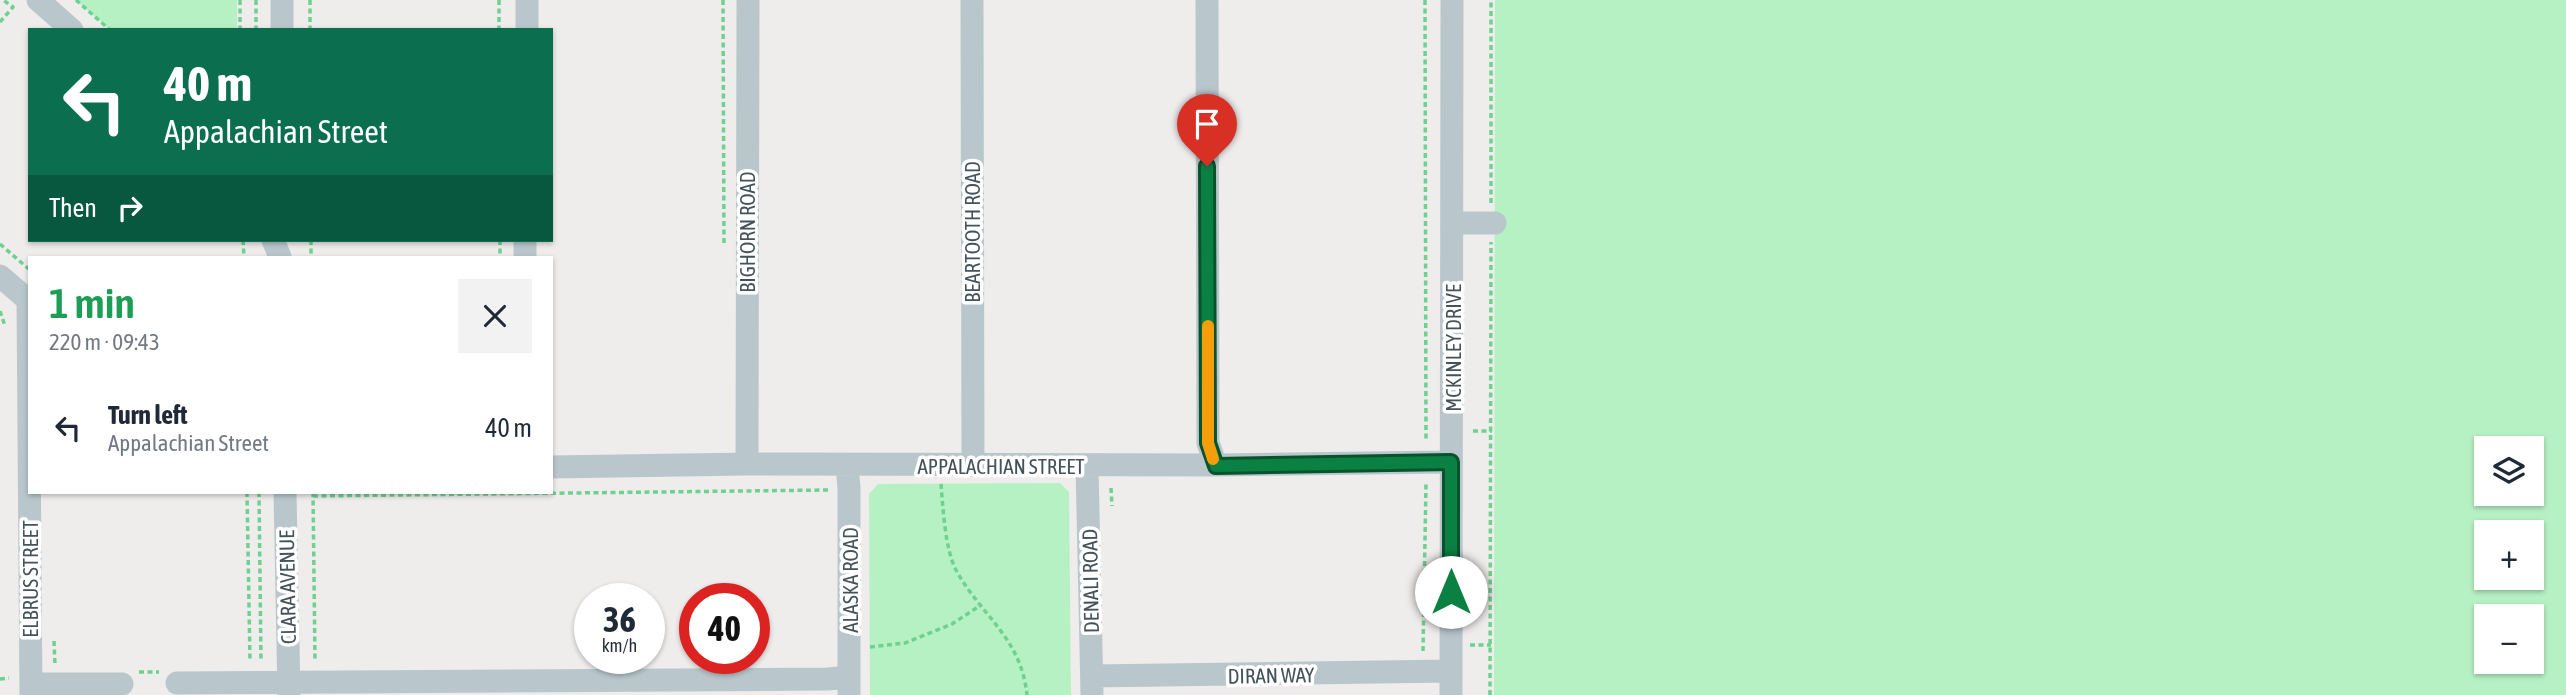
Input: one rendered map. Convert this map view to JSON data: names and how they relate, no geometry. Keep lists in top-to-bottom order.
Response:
{
  "streets": {
    "street": [
      "BIGHORN ROAD",
      "BEARTOOTH ROAD",
      "MCKINLEY DRIVE",
      "APPALACHIAN STREET",
      "ELBRUS STREET",
      "ALASKA ROAD",
      "DENALI ROAD",
      "CLARA AVENUE",
      "DIRAN WAY"
    ]
  },
  "crossings": [
    ["BIGHORN ROAD", "APPALACHIAN STREET"],
    ["BEARTOOTH ROAD", "APPALACHIAN STREET"],
    ["MCKINLEY DRIVE", "APPALACHIAN STREET"],
    ["MCKINLEY DRIVE", "DIRAN WAY"],
    ["APPALACHIAN STREET", "ALASKA ROAD"],
    ["APPALACHIAN STREET", "DENALI ROAD"],
    ["DENALI ROAD", "DIRAN WAY"]
  ],
  "page": {
    "turn": ["40 m", "Appalachian Street"],
    "then": "Then",
    "heading": ["1 min", "220 m · 09:43"],
    "list": [
      {
        "name": "Turn left",
        "note": "Appalachian Street",
        "value": "40 m"
      }
    ],
    "map_buttons": ["+", "−"],
    "speed": "36 km/h",
    "limit": "40"
  }
}
